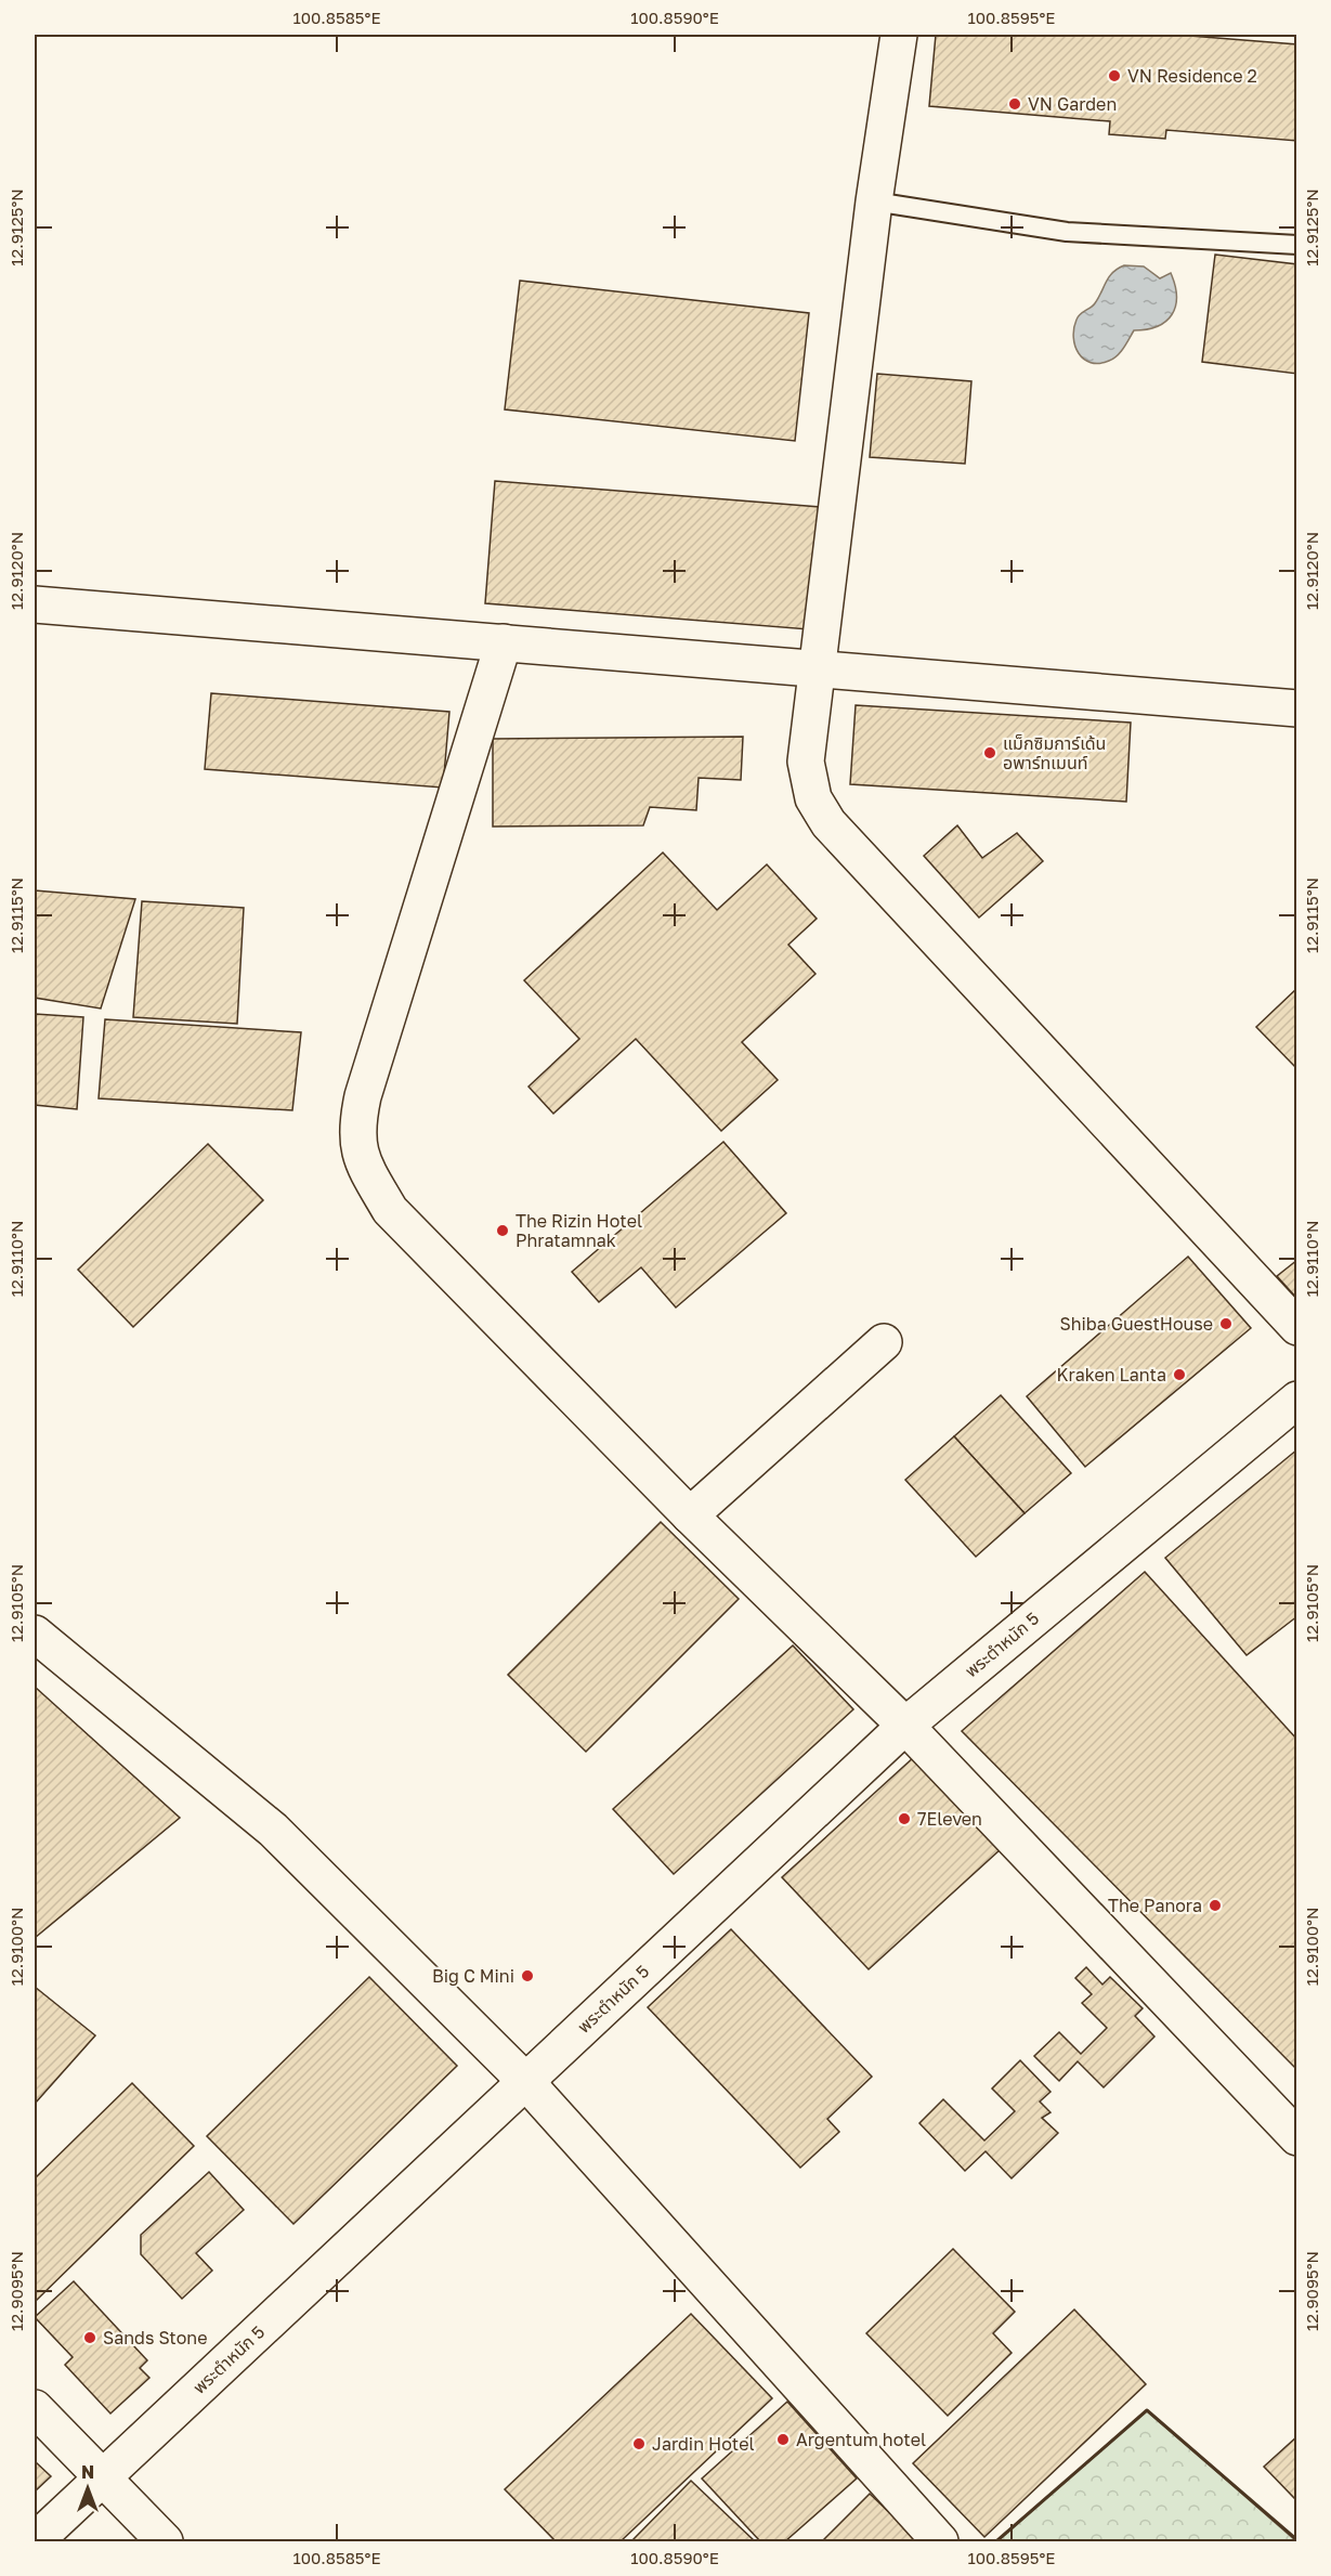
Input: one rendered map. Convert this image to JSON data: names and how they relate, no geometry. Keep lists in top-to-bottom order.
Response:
{
  "streets": {
    "street": ["พระตำหนัก 5"]
  },
  "places": [
    "VN Residence 2",
    "VN Garden",
    "แม็กซิมการ์เด้น อพาร์ทเมนท์",
    "The Rizin Hotel Phratamnak",
    "Shiba GuestHouse",
    "Kraken Lanta",
    "7Eleven",
    "The Panora",
    "Big C Mini",
    "Sands Stone",
    "Argentum hotel",
    "Jardin Hotel"
  ],
  "north": "top",
  "coordinates": [
    "100.8585°E",
    "100.8590°E",
    "100.8595°E",
    "12.9125°N",
    "12.9120°N",
    "12.9115°N",
    "12.9110°N",
    "12.9105°N",
    "12.9100°N",
    "12.9095°N"
  ]
}
